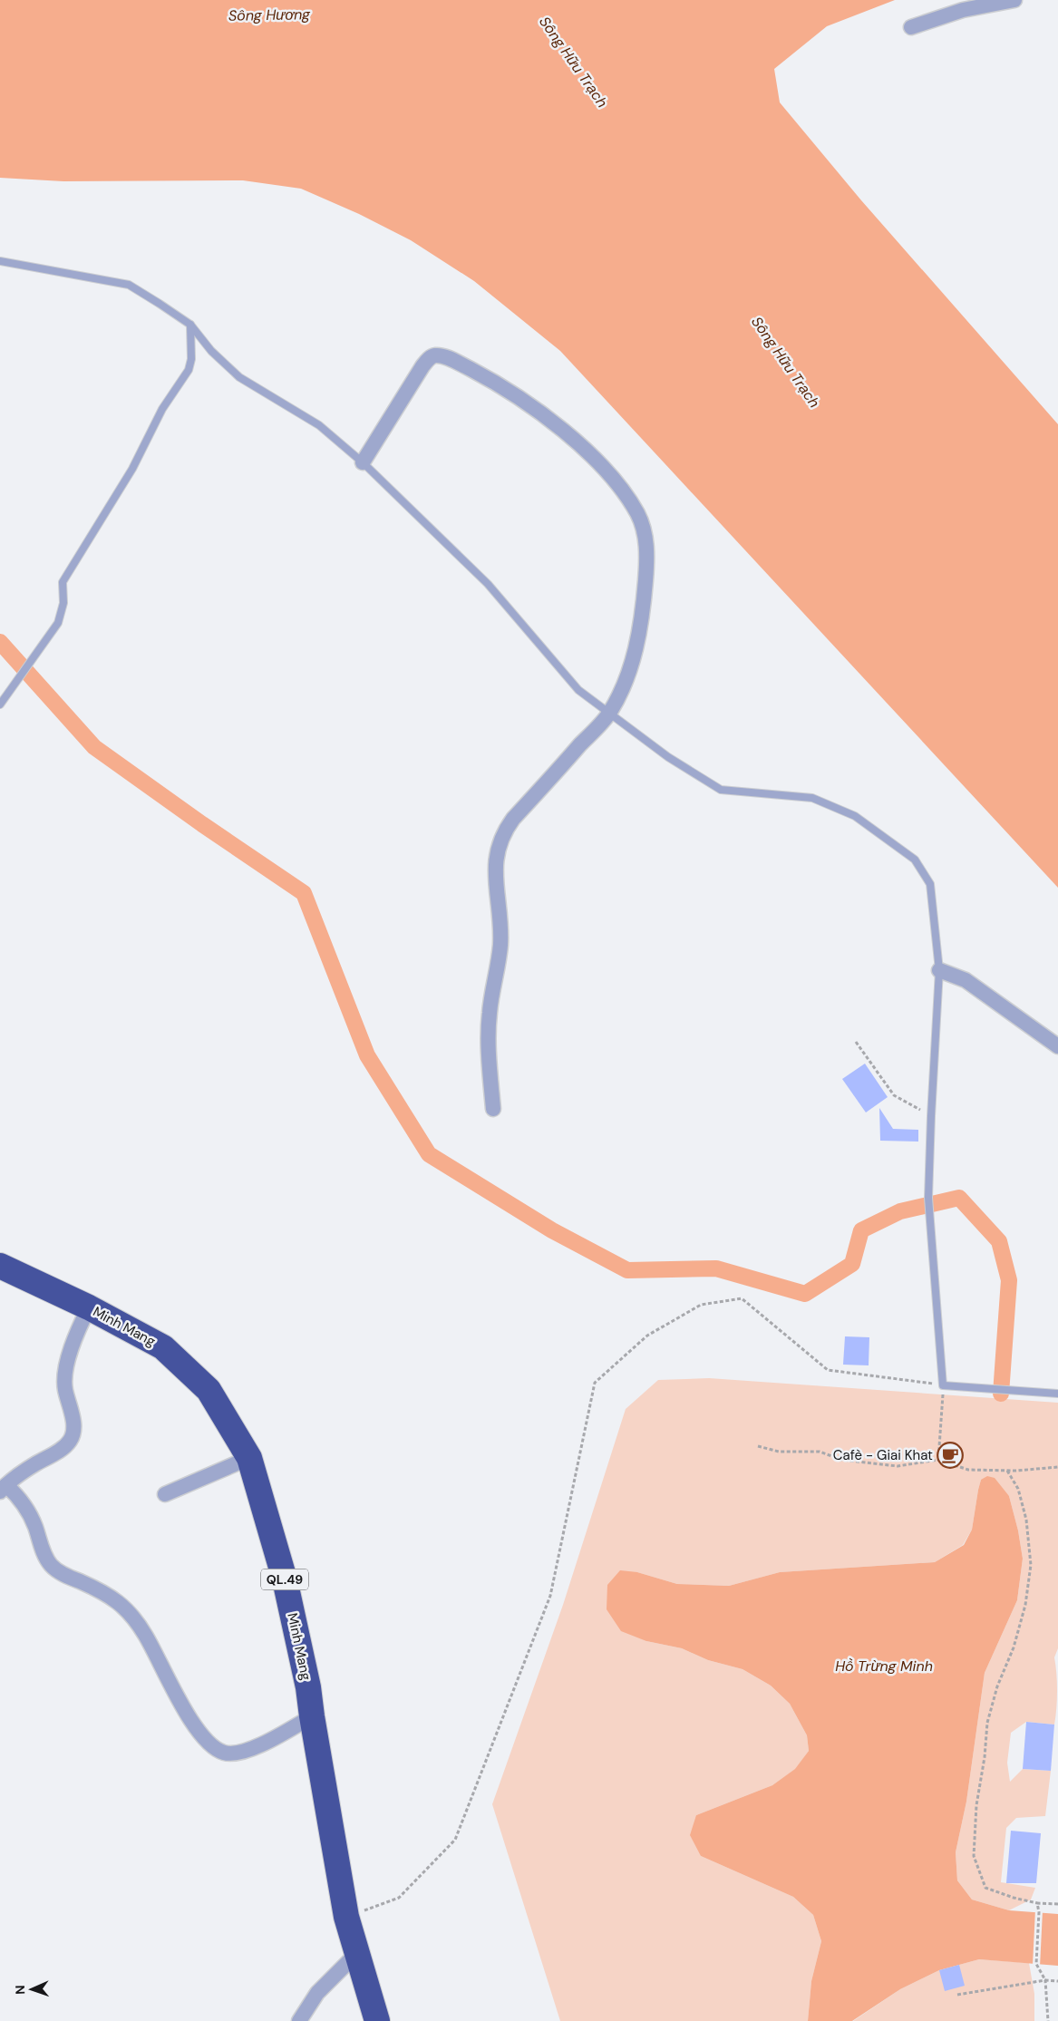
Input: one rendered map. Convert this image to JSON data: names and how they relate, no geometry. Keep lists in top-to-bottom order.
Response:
{
  "streets": {
    "highway": ["Minh Mang", "QL.49"]
  },
  "water": ["Sông Hương", "Sông Hữu Trạch", "Hồ Trừng Minh"],
  "places": {
    "cafe": ["Cafè - Giai Khat"]
  },
  "north": "left"
}
